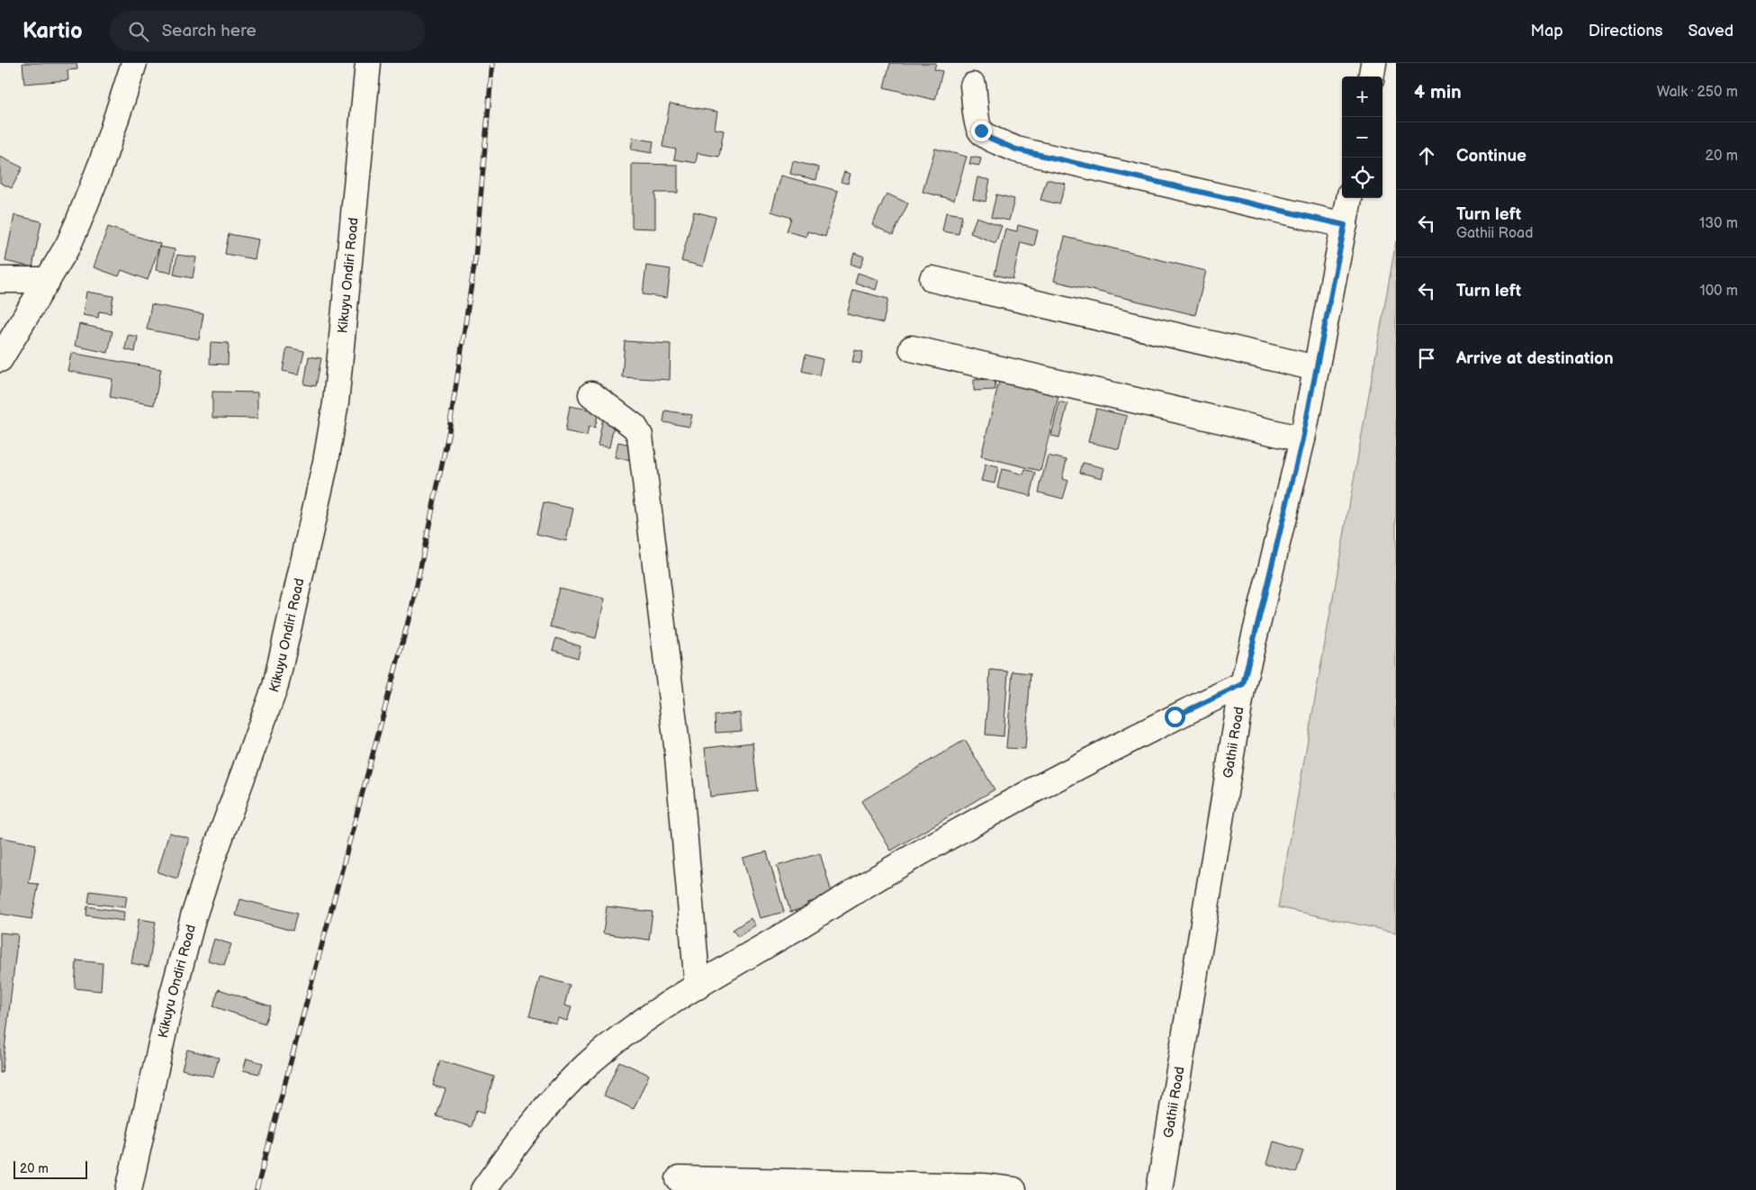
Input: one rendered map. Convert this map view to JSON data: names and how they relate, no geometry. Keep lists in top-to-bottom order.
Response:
{
  "streets": {
    "street": ["Kikuyu Ondiri Road", "Gathii Road"]
  },
  "scale_bar": "20 m",
  "page": {
    "header": "Kartio",
    "search": "Search here",
    "nav": ["Map", "Directions", "Saved"],
    "heading": ["4 min", "Walk · 250 m"],
    "map_buttons": ["+", "−"],
    "list": [
      ["Continue", "20 m"],
      ["Turn left", "Gathii Road", "130 m"],
      ["Turn left", "100 m"],
      "Arrive at destination"
    ],
    "scale": "20 m"
  }
}
